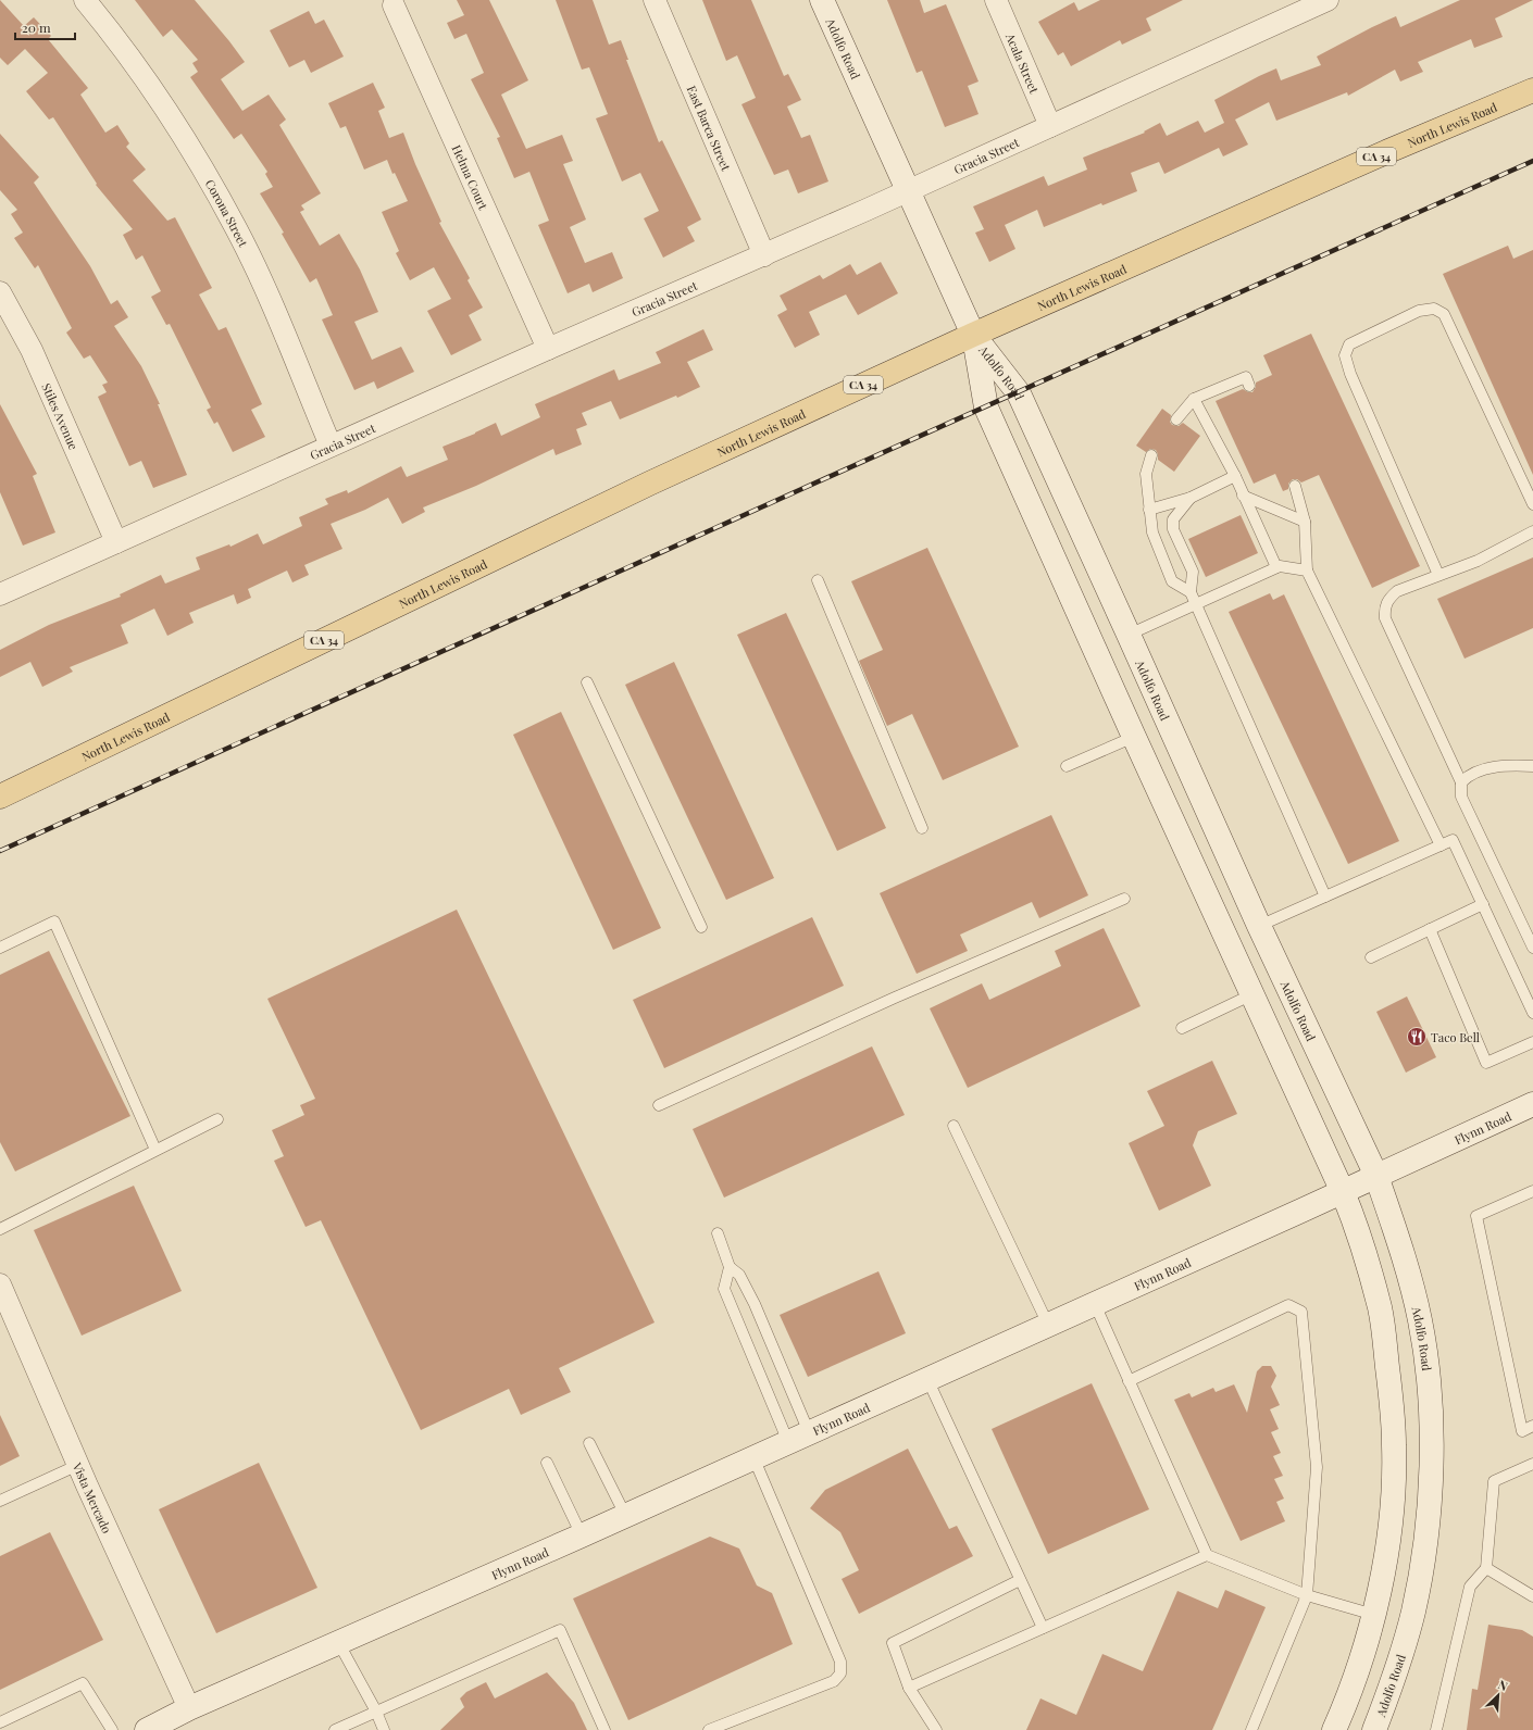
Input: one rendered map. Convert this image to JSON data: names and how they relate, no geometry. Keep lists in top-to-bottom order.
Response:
{
  "streets": {
    "main road": [
      "Adolfo Road",
      "North Lewis Road",
      "CA 34",
      "Flynn Road"
    ],
    "street": [
      "Acala Street",
      "East Barca Street",
      "Gracia Street",
      "Helma Court",
      "Corona Street",
      "Stiles Avenue",
      "Vista Mercado"
    ]
  },
  "crossings": [
    ["Adolfo Road", "North Lewis Road"],
    ["Adolfo Road", "Gracia Street"],
    ["Adolfo Road", "Flynn Road"],
    ["Acala Street", "Gracia Street"],
    ["East Barca Street", "Gracia Street"],
    ["Gracia Street", "Helma Court"],
    ["Gracia Street", "Corona Street"],
    ["Gracia Street", "Stiles Avenue"],
    ["Flynn Road", "Vista Mercado"]
  ],
  "places": {
    "restaurant": ["Taco Bell"]
  },
  "scale_bar": "20 m",
  "north": "top right"
}
